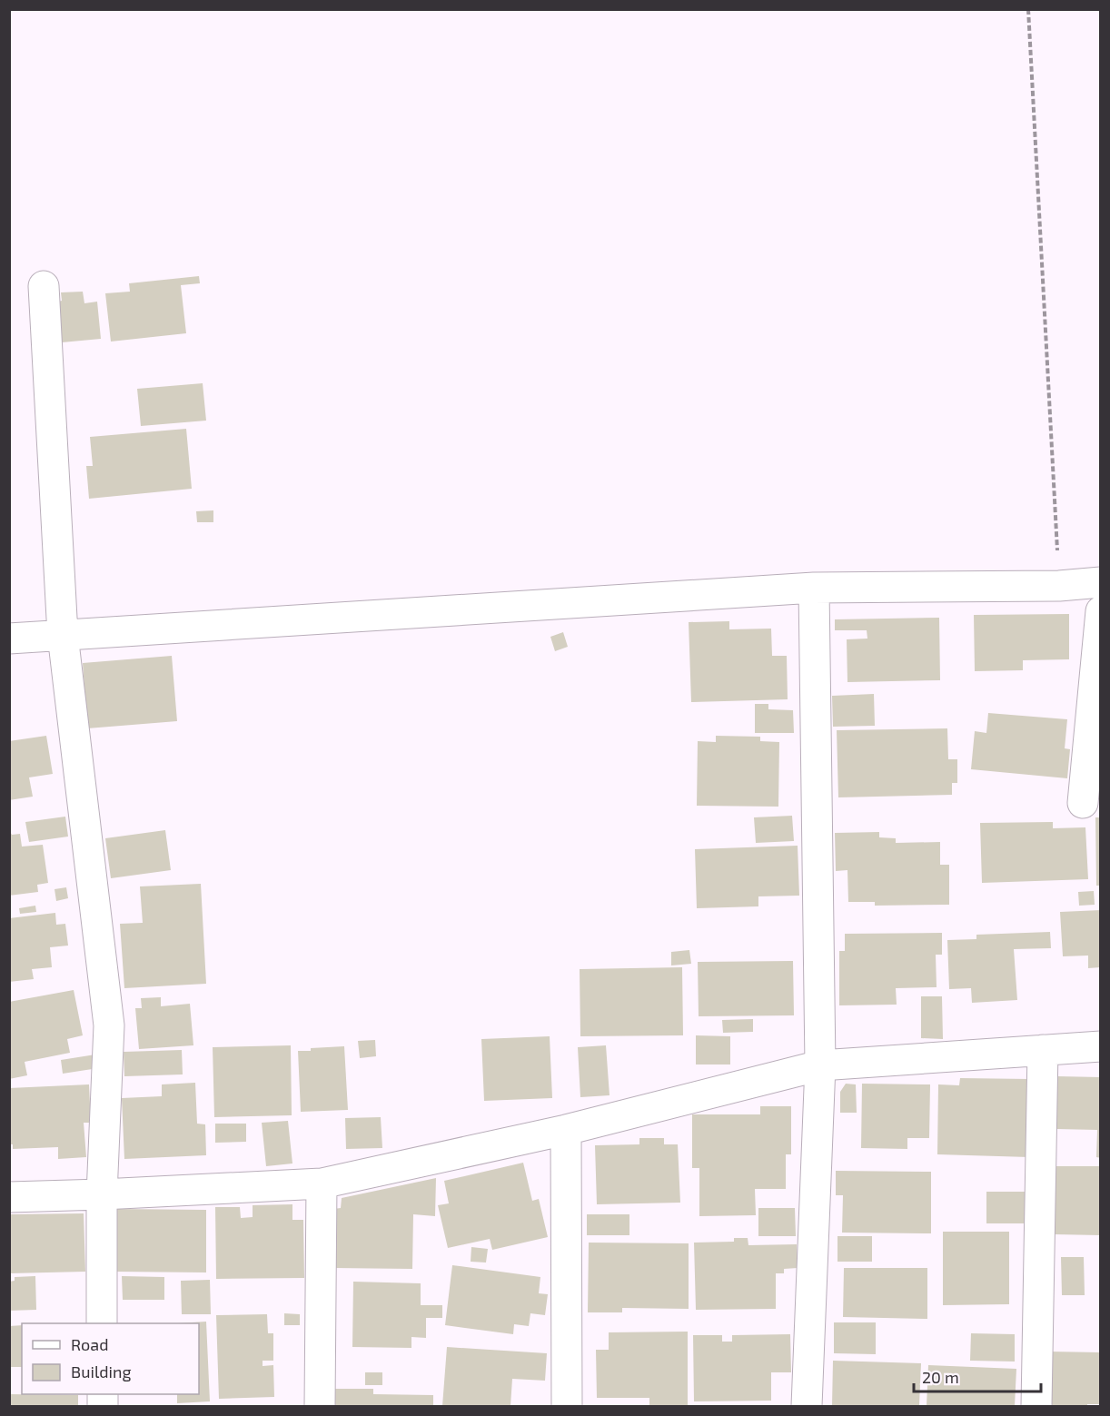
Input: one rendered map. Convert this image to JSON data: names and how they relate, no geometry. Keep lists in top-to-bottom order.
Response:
{
  "legend": ["Road", "Building"],
  "scale_bar": "20 m"
}
